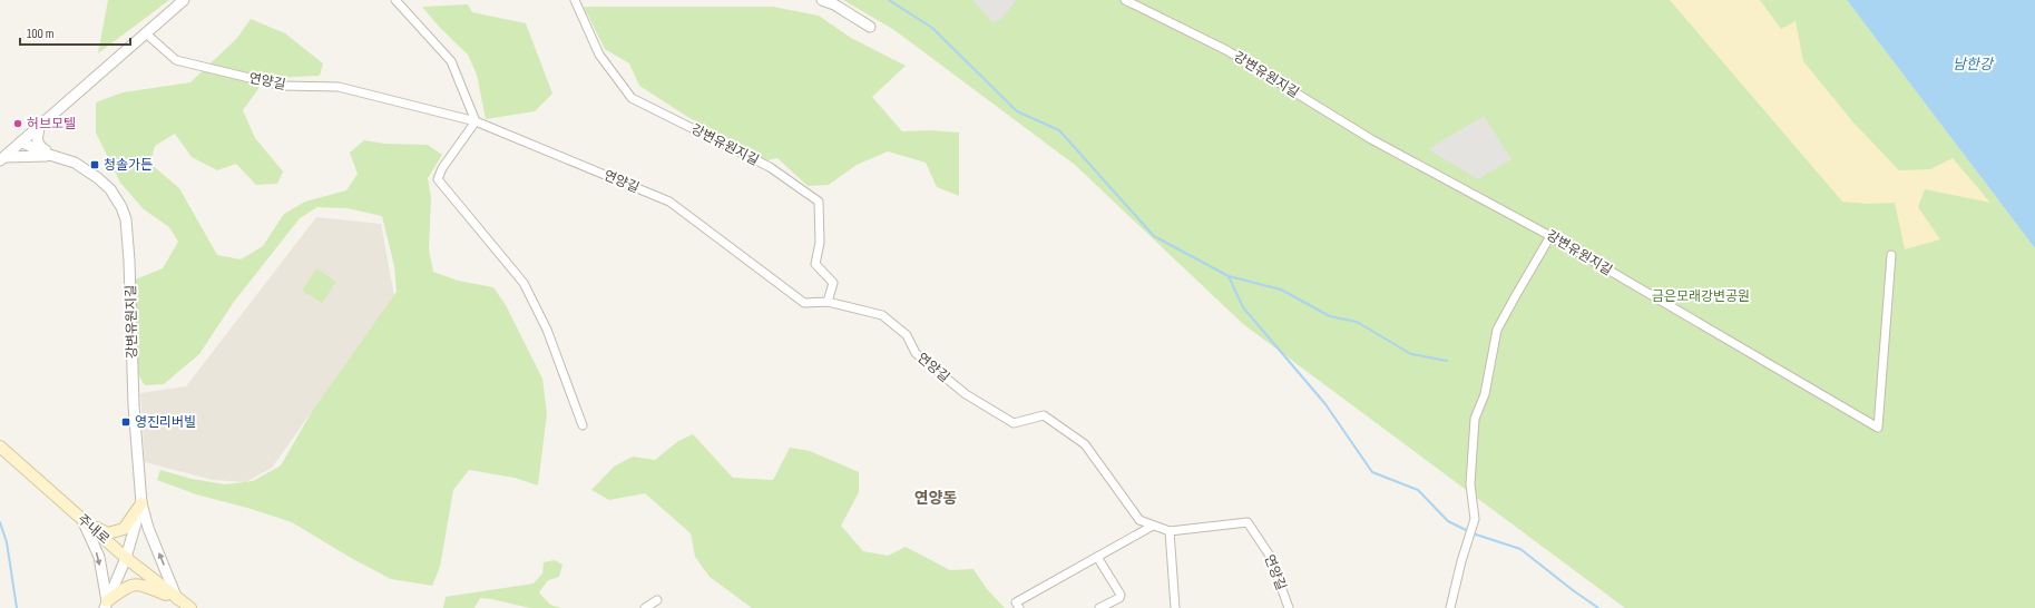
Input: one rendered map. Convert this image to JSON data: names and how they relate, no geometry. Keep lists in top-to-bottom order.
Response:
{
  "streets": {
    "main road": ["주내로"],
    "street": ["강변유원지길", "연양길"]
  },
  "crossings": [
    ["강변유원지길", "연양길"],
    ["강변유원지길", "주내로"]
  ],
  "districts": ["연양동"],
  "water": ["남한강"],
  "parks": ["금은모래강변공원"],
  "places": {
    "other": ["허브모텔"],
    "transit": ["청솔가든", "영진리버빌"]
  },
  "scale_bar": "100 m"
}
